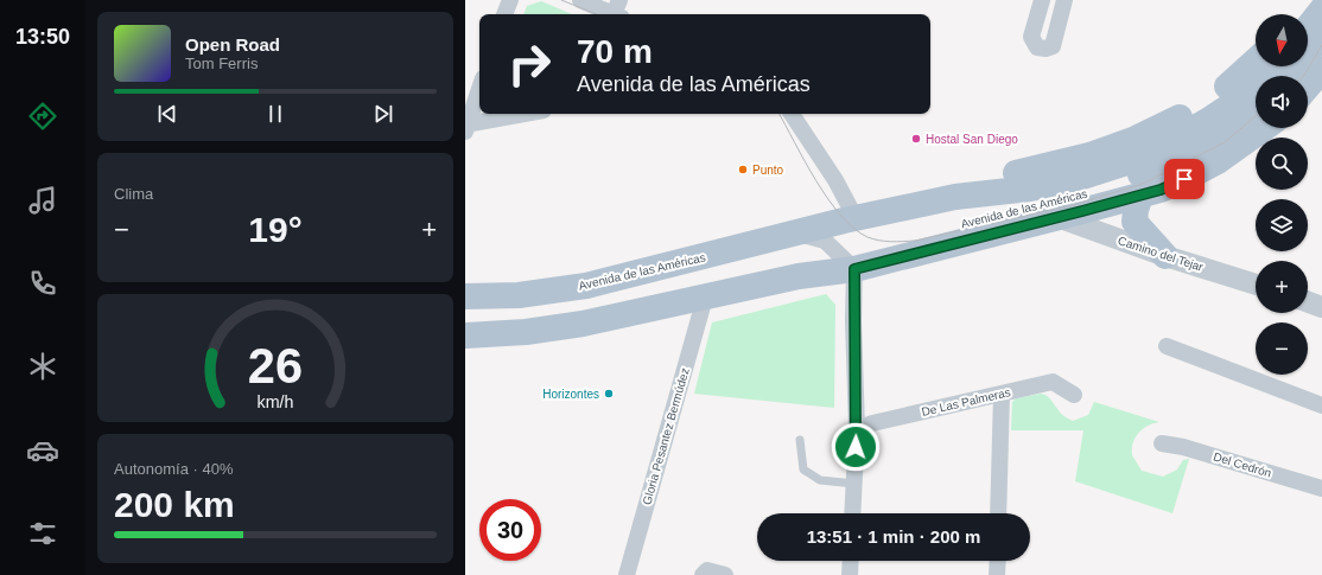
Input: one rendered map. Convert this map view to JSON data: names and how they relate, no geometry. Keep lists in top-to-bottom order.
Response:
{
  "streets": {
    "main road": ["Avenida de las Américas"],
    "street": [
      "Camino del Tejar",
      "De Las Palmeras",
      "Gloria Pesantez Bermúdez",
      "Del Cedrón"
    ]
  },
  "crossings": [
    ["Avenida de las Américas", "Camino del Tejar"],
    ["Avenida de las Américas", "Gloria Pesantez Bermúdez"]
  ],
  "places": ["Hostal San Diego", "Punto", "Horizontes"],
  "north": "bottom",
  "page": {
    "tabs": "13:50",
    "map_buttons": ["+", "−"],
    "turn": ["70 m", "Avenida de las Américas"],
    "song": ["Open Road", "Tom Ferris"],
    "tile": [
      "Clima",
      ["Autonomía · 40%", "200 km"]
    ],
    "heat": ["−", "19°", "+"],
    "limit": "30",
    "trip": "13:51 · 1 min · 200 m",
    "gauge": ["26", "km/h"]
  }
}
